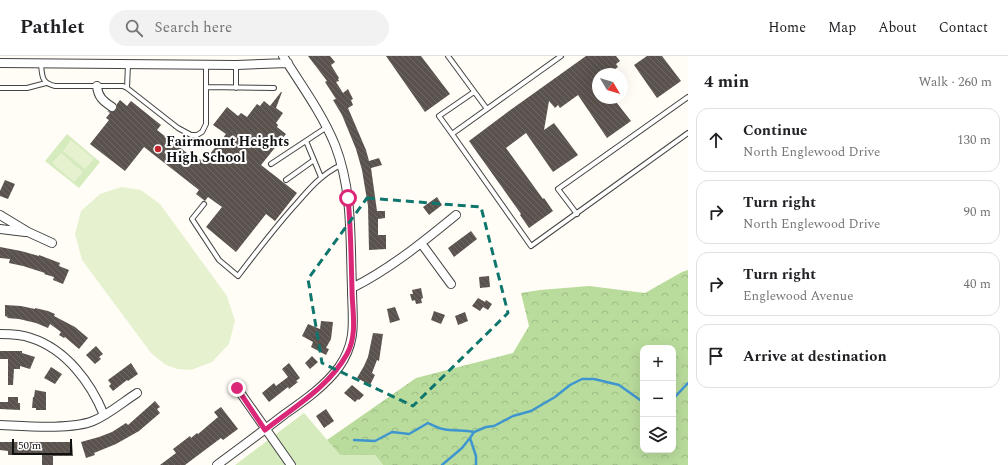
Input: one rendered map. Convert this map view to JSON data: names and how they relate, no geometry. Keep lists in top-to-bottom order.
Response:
{
  "places": ["Fairmount Heights High School"],
  "scale_bar": "50 m",
  "north": "bottom right",
  "page": {
    "header": "Pathlet",
    "search": "Search here",
    "nav": [
      "Home",
      "Map",
      "About",
      "Contact"
    ],
    "heading": ["4 min", "Walk · 260 m"],
    "list": [
      ["Continue", "North Englewood Drive", "130 m"],
      ["Turn right", "North Englewood Drive", "90 m"],
      ["Turn right", "Englewood Avenue", "40 m"],
      "Arrive at destination"
    ],
    "map_buttons": ["+", "−"],
    "scale": "50 m"
  }
}
